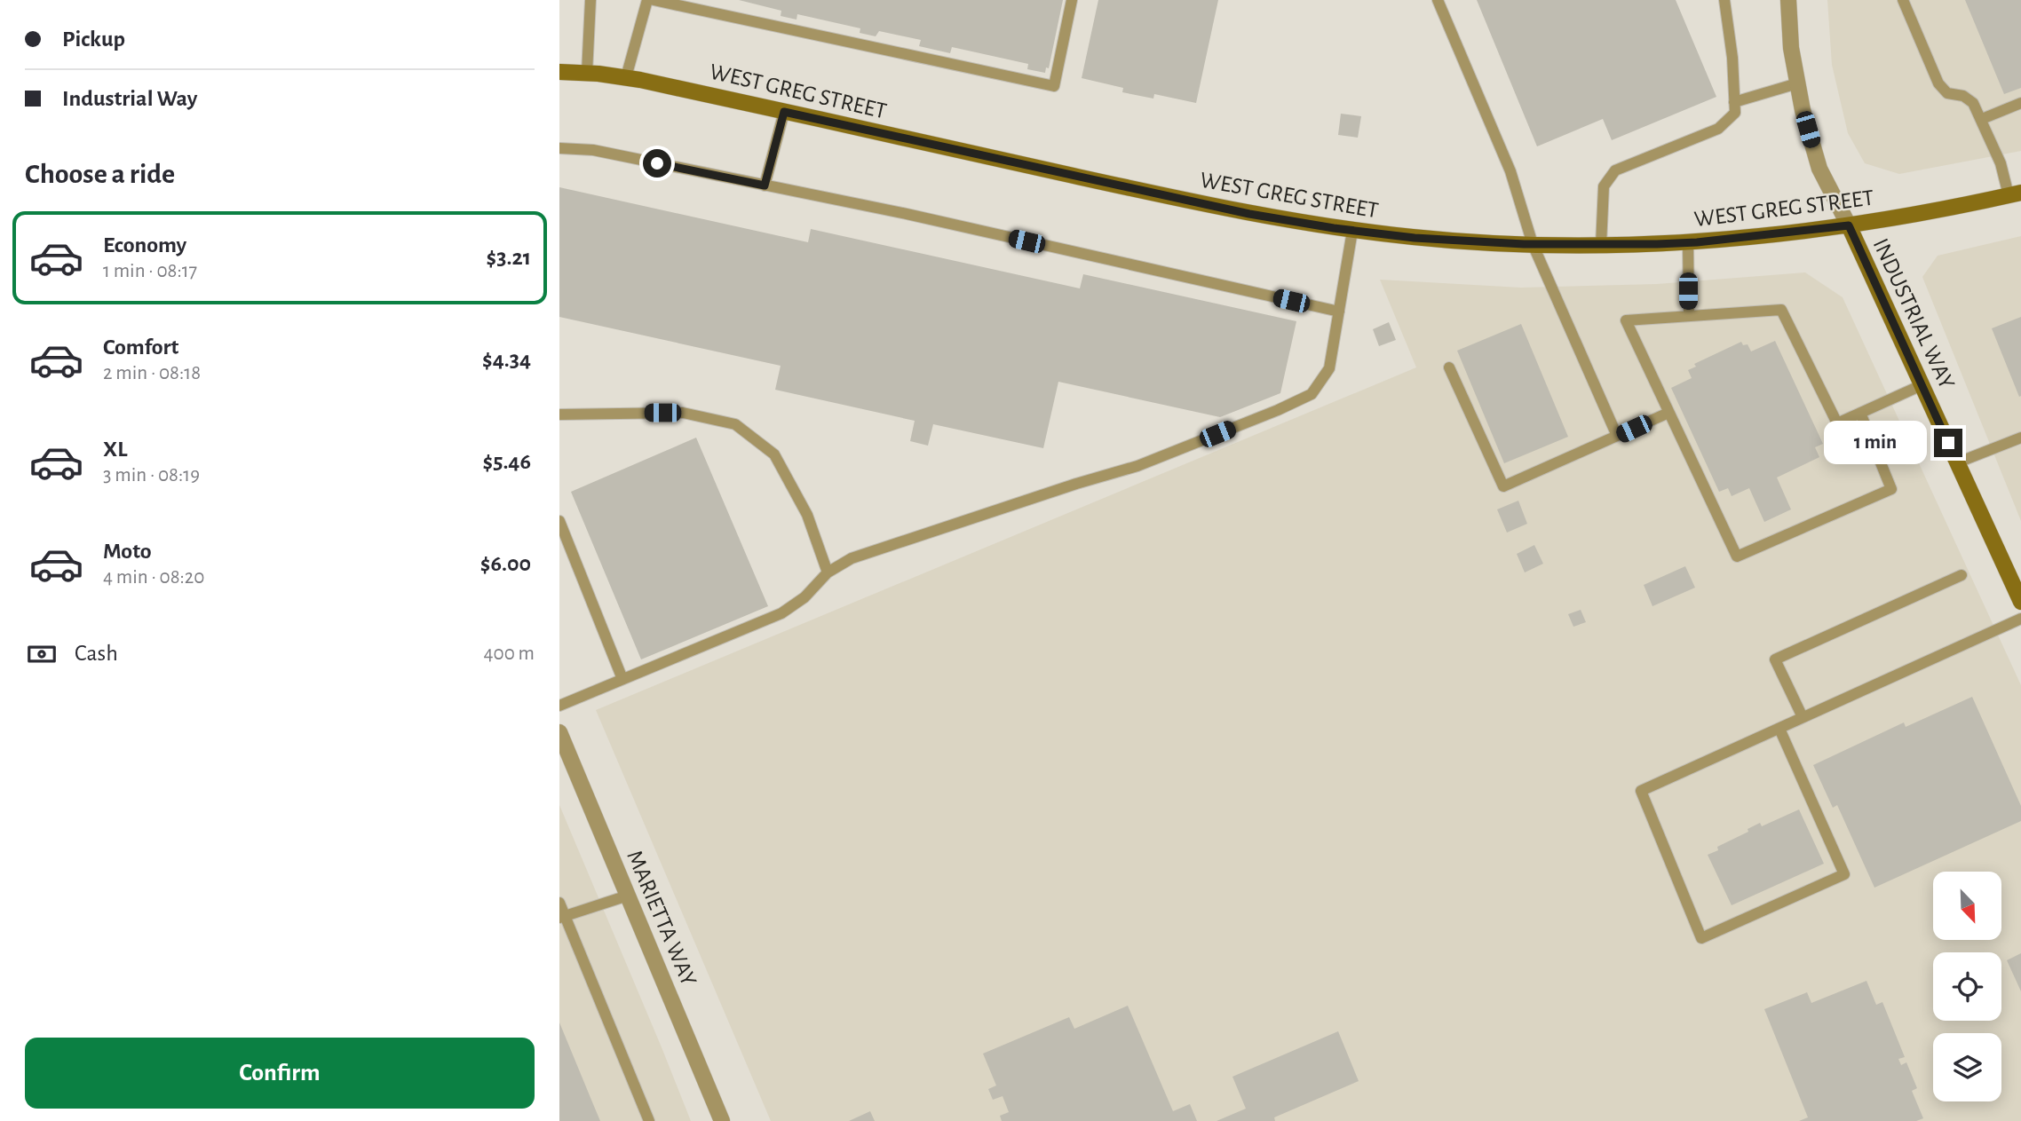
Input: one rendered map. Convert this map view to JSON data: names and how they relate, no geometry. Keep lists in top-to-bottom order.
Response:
{
  "streets": {
    "main road": ["WEST GREG STREET", "INDUSTRIAL WAY"],
    "street": ["MARIETTA WAY"]
  },
  "crossings": [
    ["WEST GREG STREET", "INDUSTRIAL WAY"]
  ],
  "north": "bottom right",
  "page": {
    "banner": ["Pickup", "Industrial Way"],
    "heading": "Choose a ride",
    "list": [
      {
        "name": "Economy",
        "note": "1 min · 08:17",
        "value": "$3.21"
      },
      {
        "name": "Comfort",
        "note": "2 min · 08:18",
        "value": "$4.34"
      },
      {
        "name": "XL",
        "note": "3 min · 08:19",
        "value": "$5.46"
      },
      {
        "name": "Moto",
        "note": "4 min · 08:20",
        "value": "$6.00"
      }
    ],
    "bubble": "1 min",
    "pay": ["Cash", "400 m"],
    "buttons": "Confirm"
  }
}
